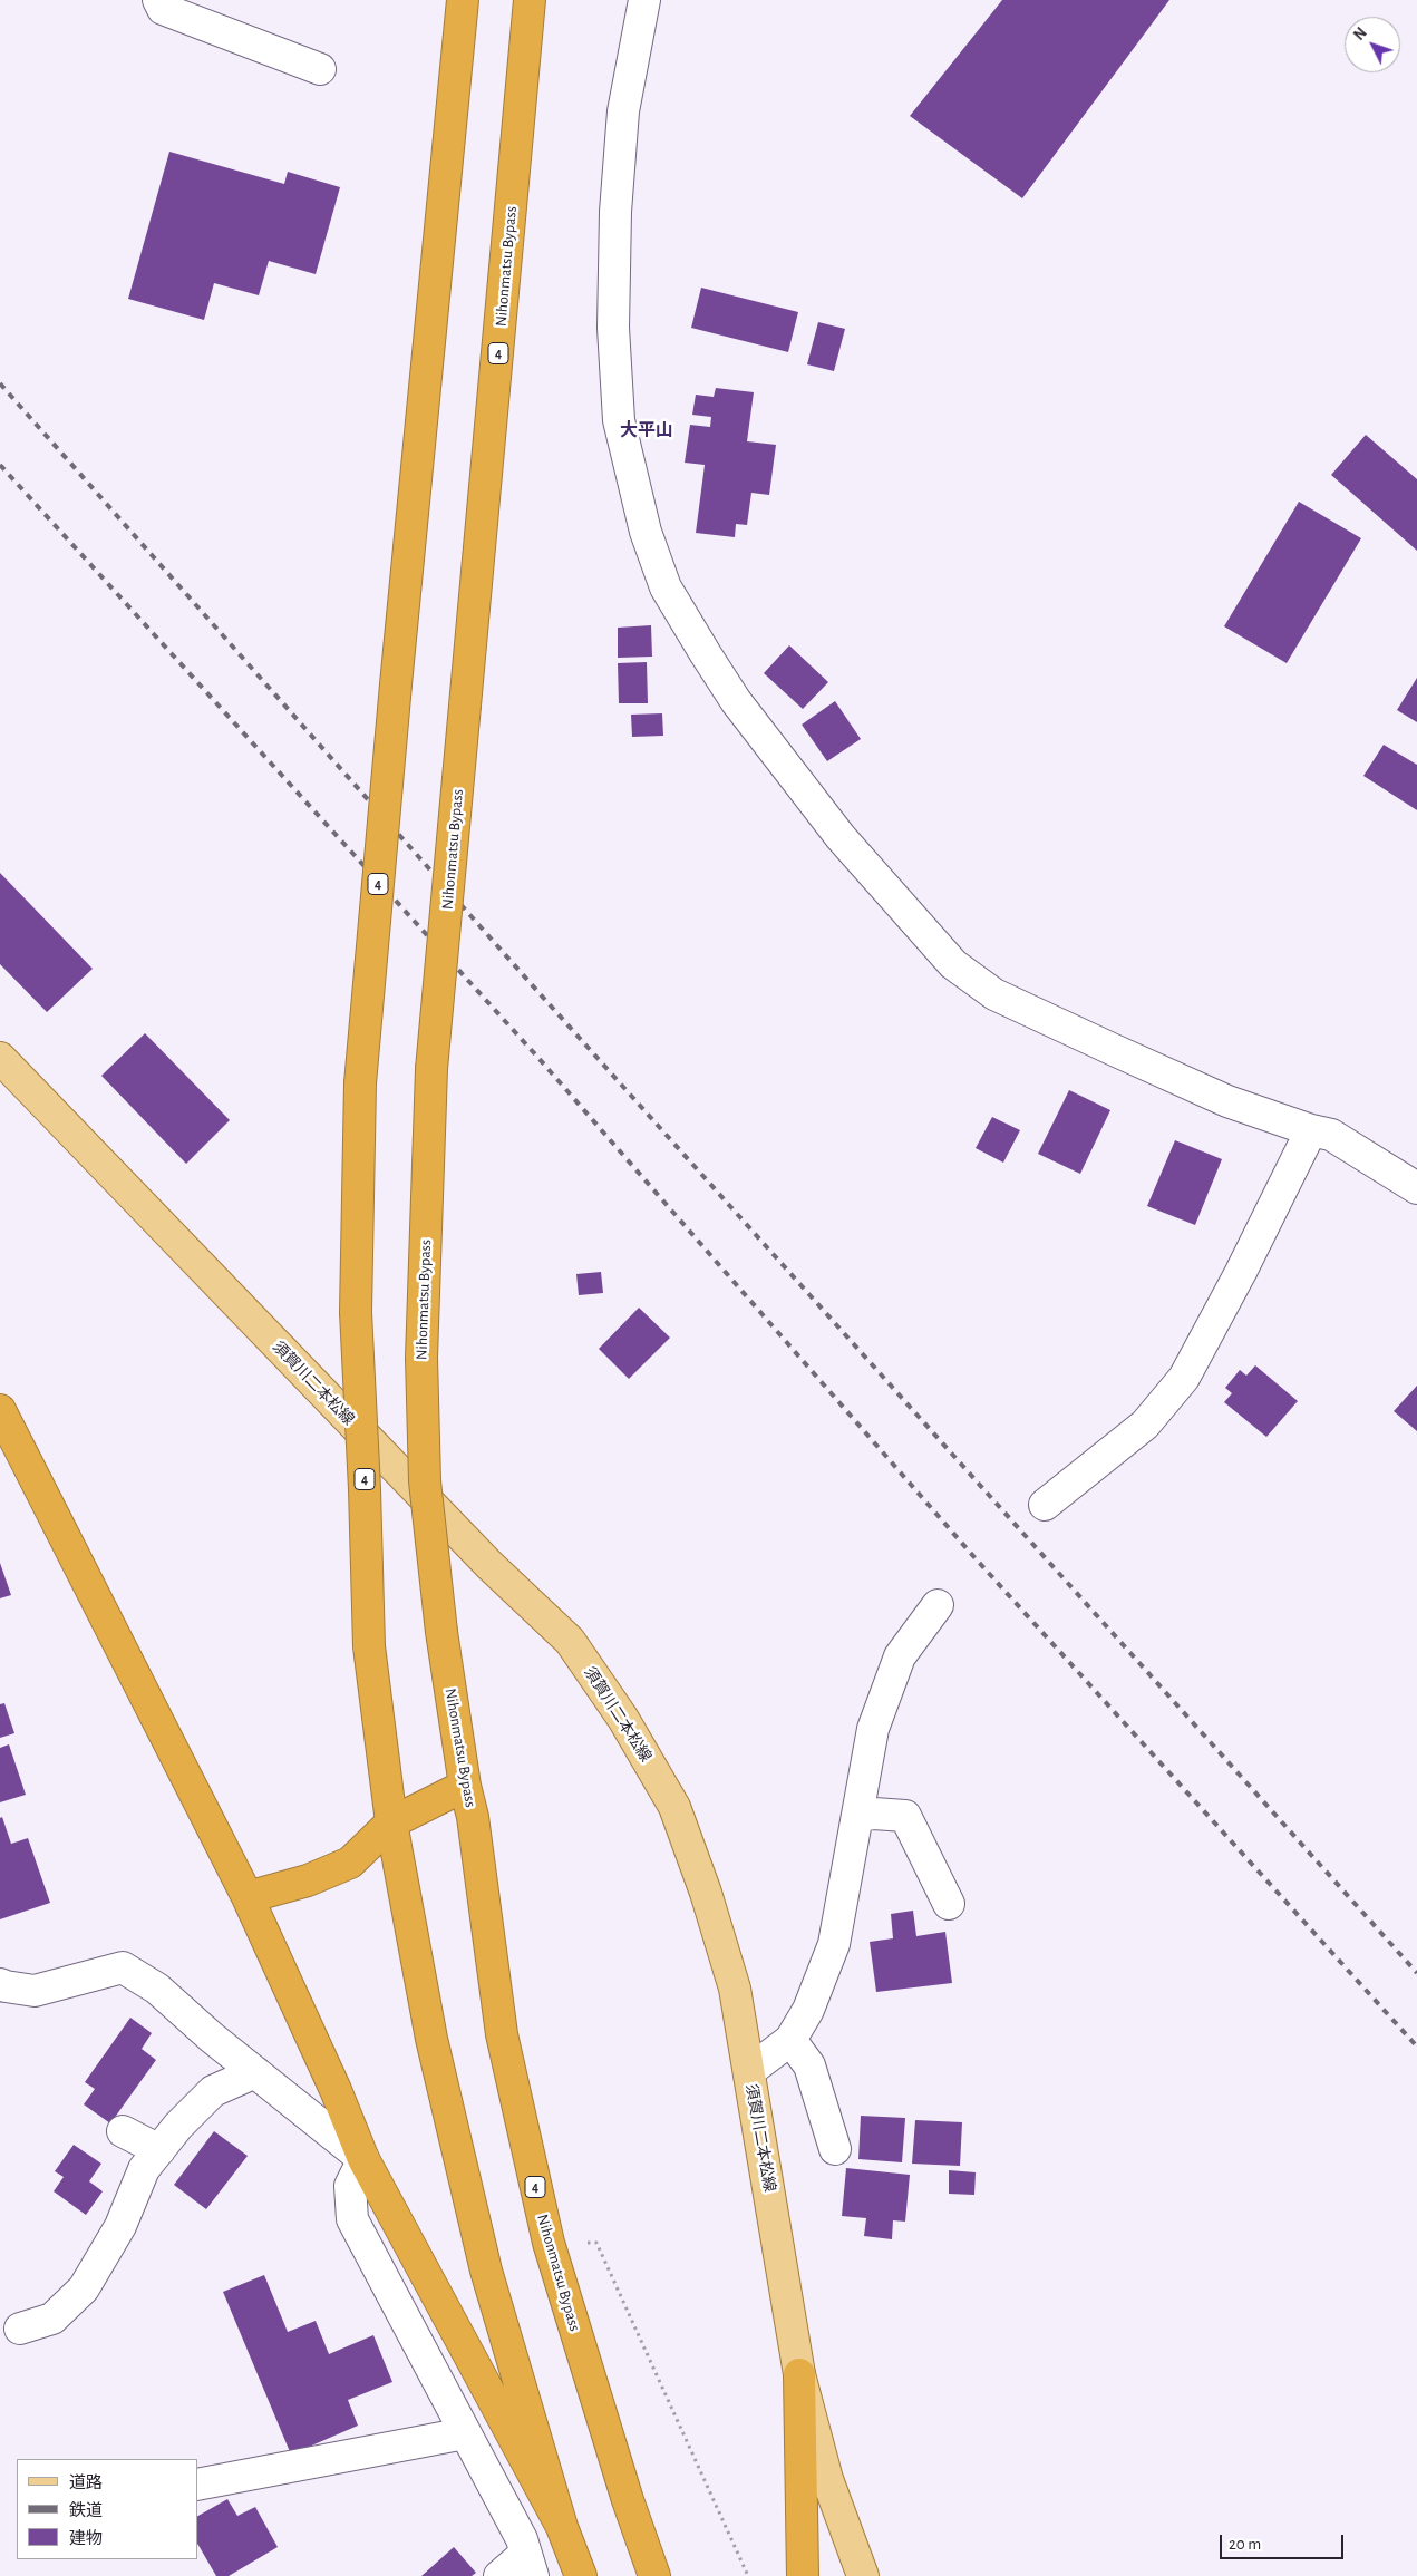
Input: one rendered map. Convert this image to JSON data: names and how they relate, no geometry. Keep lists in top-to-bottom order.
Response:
{
  "streets": {
    "highway": ["Nihonmatsu Bypass", "4"],
    "main road": ["須賀川二本松線"]
  },
  "districts": ["大平山"],
  "legend": ["道路", "鉄道", "建物"],
  "scale_bar": "20 m",
  "north": "top left"
}
